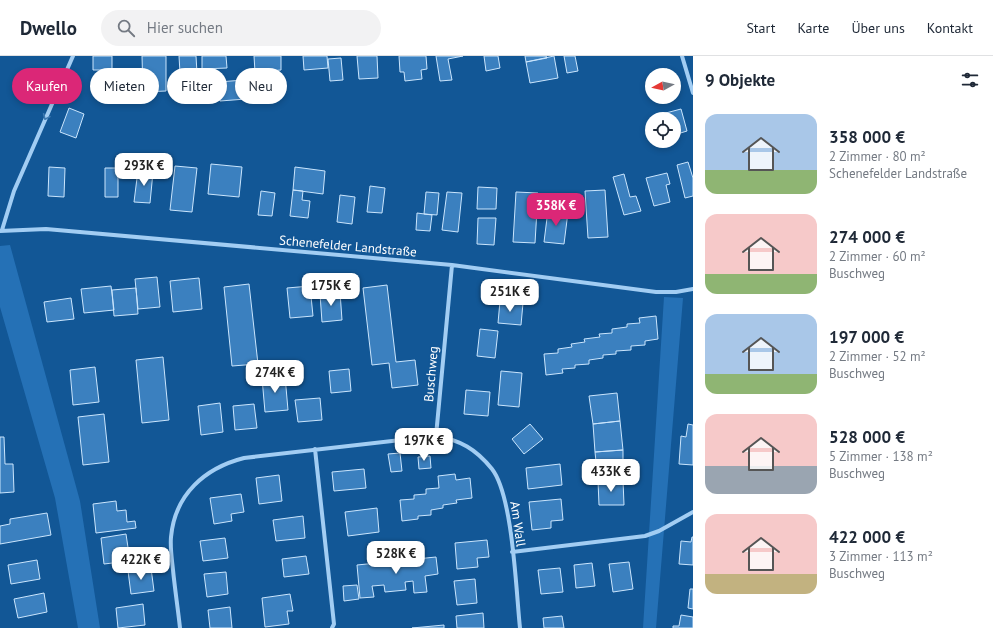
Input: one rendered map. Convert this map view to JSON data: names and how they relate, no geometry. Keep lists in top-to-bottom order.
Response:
{
  "streets": {
    "street": ["Schenefelder Landstraße", "Buschweg", "Am Wall"]
  },
  "crossings": [
    ["Schenefelder Landstraße", "Buschweg"],
    ["Buschweg", "Am Wall"]
  ],
  "north": "left",
  "page": {
    "header": "Dwello",
    "search": "Hier suchen",
    "nav": [
      "Start",
      "Karte",
      "Über uns",
      "Kontakt"
    ],
    "heading": "9 Objekte",
    "chip": [
      "Kaufen",
      "Mieten",
      "Filter",
      "Neu"
    ],
    "list": [
      {
        "name": "358 000 €",
        "note": "2 Zimmer · 80 m² · Schenefelder Landstraße"
      },
      {
        "name": "274 000 €",
        "note": "2 Zimmer · 60 m² · Buschweg"
      },
      {
        "name": "197 000 €",
        "note": "2 Zimmer · 52 m² · Buschweg"
      },
      {
        "name": "528 000 €",
        "note": "5 Zimmer · 138 m² · Buschweg"
      },
      {
        "name": "422 000 €",
        "note": "3 Zimmer · 113 m² · Buschweg"
      }
    ],
    "price": [
      "293K €",
      "358K €",
      "175K €",
      "251K €",
      "274K €",
      "197K €",
      "433K €",
      "528K €",
      "422K €"
    ]
  }
}
